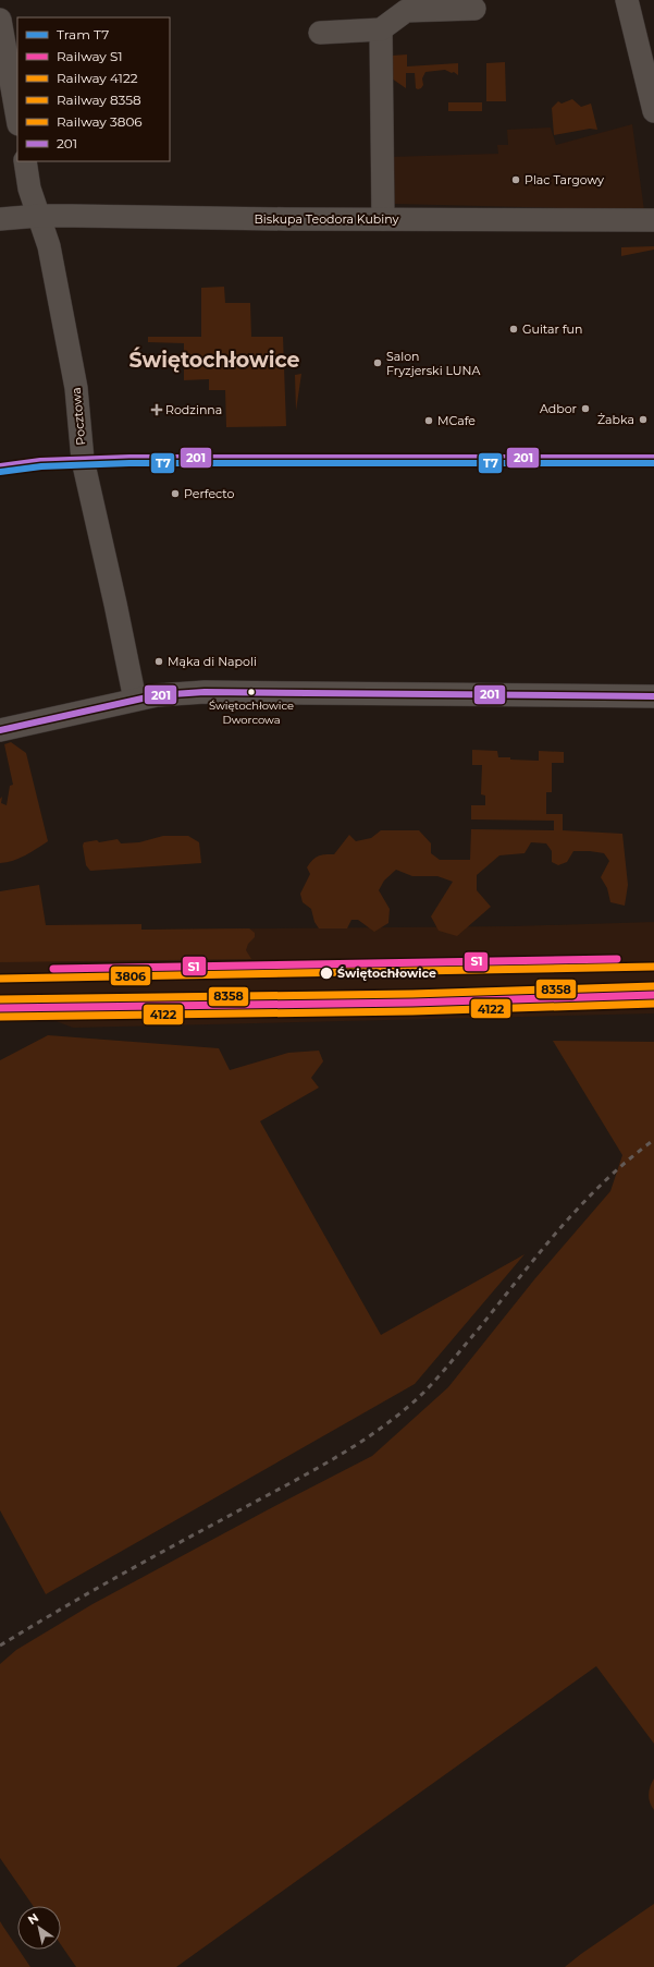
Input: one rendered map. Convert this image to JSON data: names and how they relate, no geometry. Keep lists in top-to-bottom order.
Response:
{
  "streets": {
    "street": ["Biskupa Teodora Kubiny", "Pocztowa"]
  },
  "crossings": [
    ["Biskupa Teodora Kubiny", "Pocztowa"]
  ],
  "districts": ["Świętochłowice"],
  "places": {
    "other": [
      "Plac Targowy",
      "Guitar fun",
      "Salon Fryzjerski LUNA",
      "Adbor",
      "Żabka",
      "MCafe",
      "Perfecto",
      "Mąka di Napoli",
      "Świętochłowice Dworcowa",
      "Świętochłowice"
    ],
    "health": ["Rodzinna"]
  },
  "lines": [
    "transit line 201",
    "tram line T7",
    "rail line S1",
    "rail line 3806",
    "rail line 8358",
    "rail line 4122"
  ],
  "legend": [
    "Tram T7",
    "Railway S1",
    "Railway 4122",
    "Railway 8358",
    "Railway 3806",
    "201"
  ],
  "north": "top left"
}
